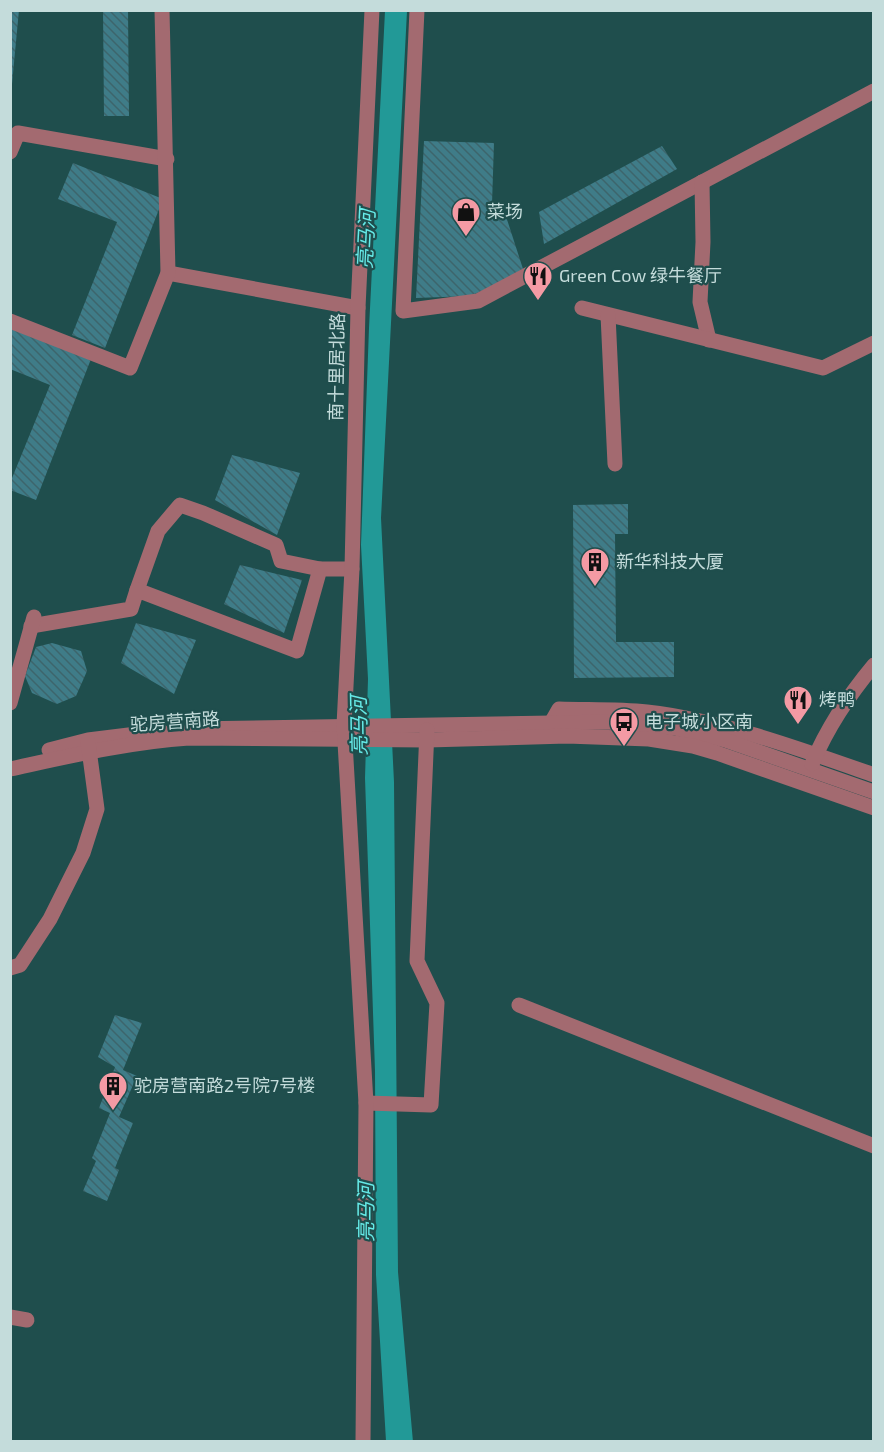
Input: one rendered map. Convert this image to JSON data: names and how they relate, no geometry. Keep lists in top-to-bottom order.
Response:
{
  "streets": {
    "street": ["南十里居北路", "驼房营南路"]
  },
  "crossings": [
    ["南十里居北路", "驼房营南路"]
  ],
  "water": ["亮马河"],
  "places": {
    "shop": ["菜场"],
    "restaurant": ["Green Cow 绿牛餐厅", "烤鸭"],
    "building": ["新华科技大厦", "驼房营南路2号院7号楼"],
    "bus stop": ["电子城小区南"]
  }
}
